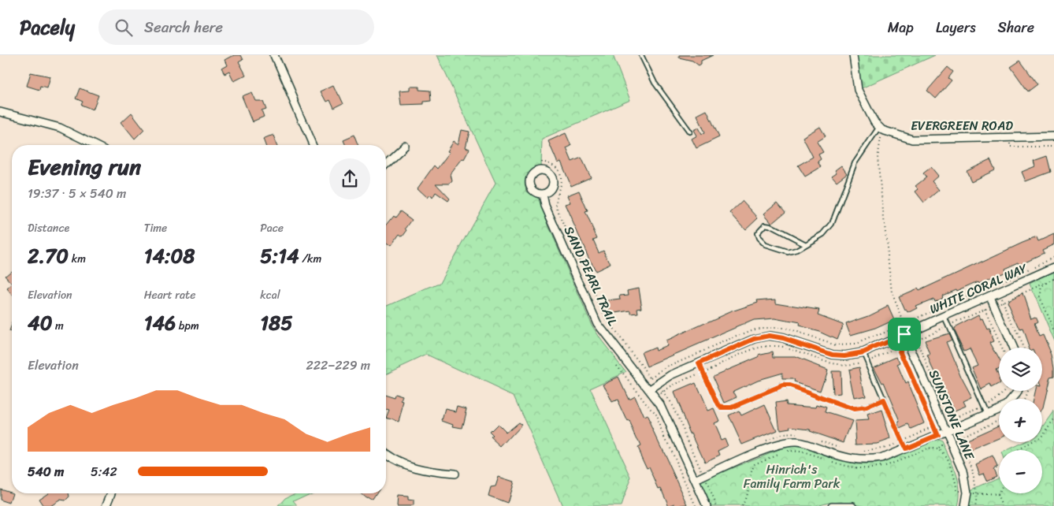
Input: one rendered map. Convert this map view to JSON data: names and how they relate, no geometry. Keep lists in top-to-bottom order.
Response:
{
  "streets": {
    "street": [
      "EVERGREEN ROAD",
      "SAND PEARL TRAIL",
      "WHITE CORAL WAY",
      "SUNSTONE LANE"
    ]
  },
  "crossings": [
    ["SAND PEARL TRAIL", "WHITE CORAL WAY"],
    ["WHITE CORAL WAY", "SUNSTONE LANE"]
  ],
  "parks": ["Hinrich's Family Farm Park"],
  "page": {
    "header": "Pacely",
    "search": "Search here",
    "nav": ["Map", "Layers", "Share"],
    "heading": ["Evening run", "19:37 · 5 × 540 m"],
    "stats": [
      ["Distance", "2.70 km"],
      ["Time", "14:08"],
      ["Pace", "5:14 /km"],
      ["Elevation", "40 m"],
      ["Heart rate", "146 bpm"],
      ["kcal", "185"]
    ],
    "chart": ["Elevation", "222–229 m"],
    "map_buttons": ["+", "−"],
    "list": [
      {
        "name": "540 m",
        "note": "5:42"
      }
    ]
  }
}
